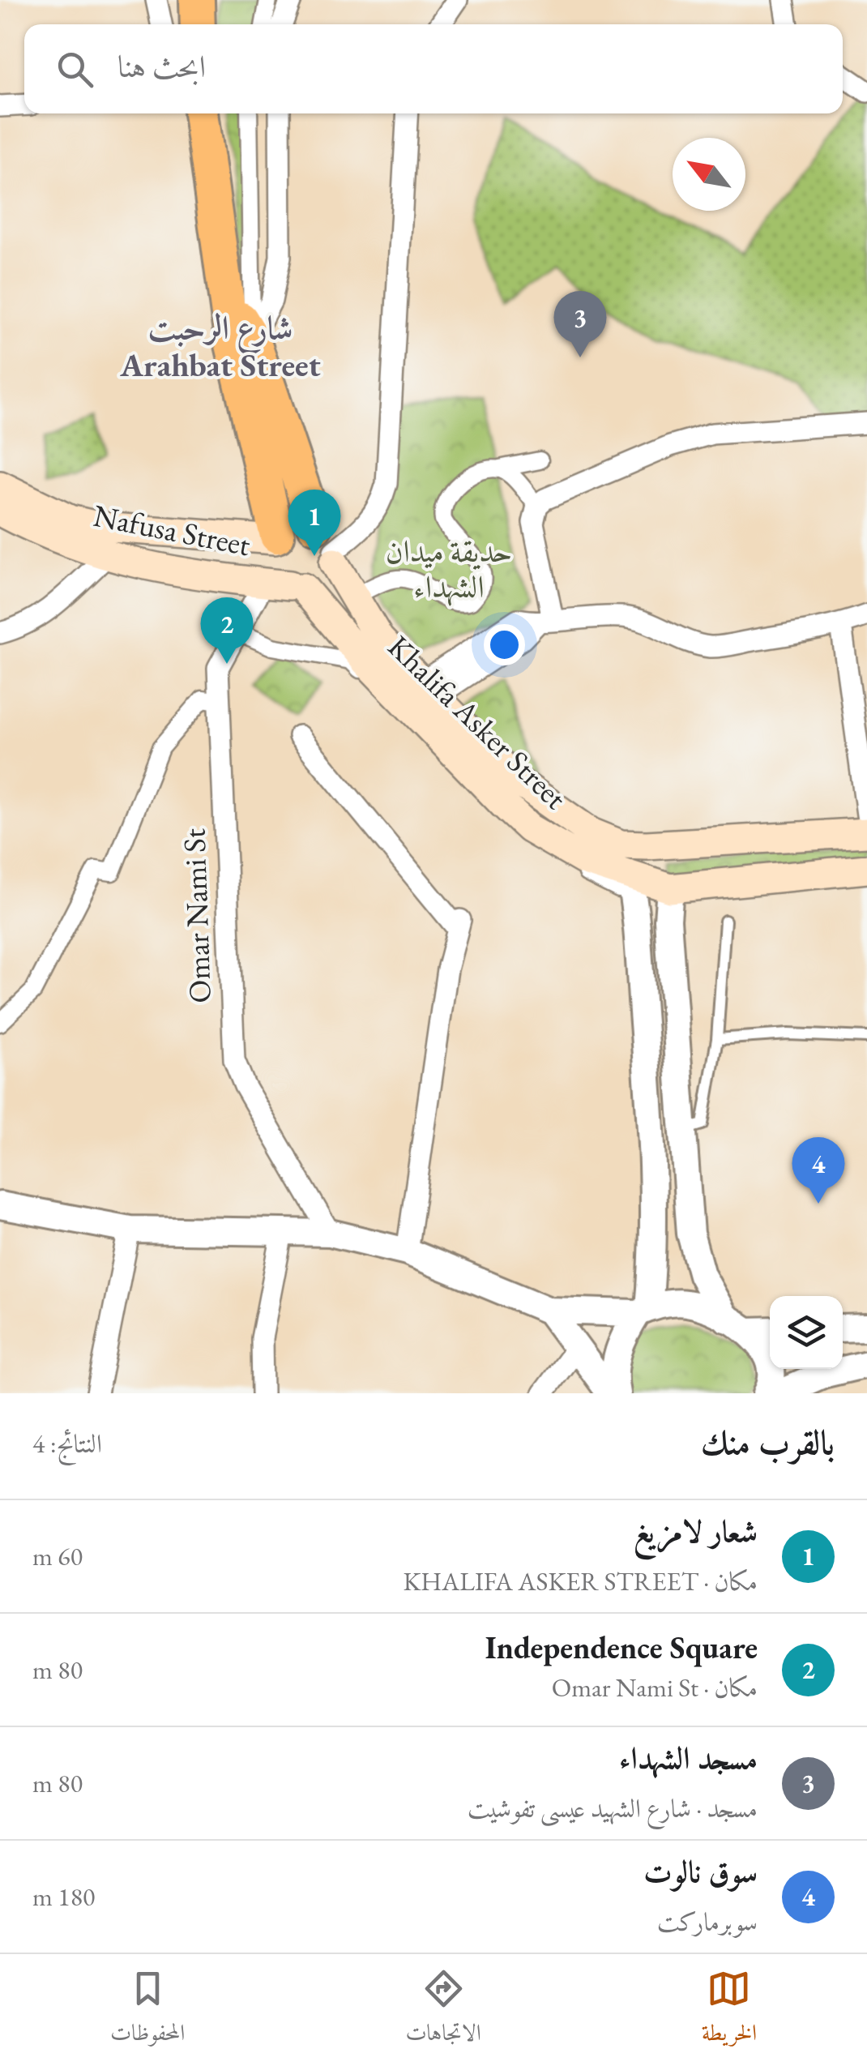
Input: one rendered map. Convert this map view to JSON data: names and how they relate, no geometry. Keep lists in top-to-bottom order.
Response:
{
  "streets": {
    "main road": ["Nafusa Street", "Khalifa Asker Street"],
    "street": ["Omar Nami St"]
  },
  "crossings": [
    ["Nafusa Street", "Khalifa Asker Street"],
    ["Nafusa Street", "Omar Nami St"],
    ["Khalifa Asker Street", "Omar Nami St"]
  ],
  "districts": ["شارع الرحبت Arahbat Street"],
  "parks": ["حديقة ميدان الشهداء"],
  "north": "top left",
  "page": {
    "search": "ابحث هنا",
    "pins": [
      "3",
      "1",
      "2",
      "4"
    ],
    "heading": ["بالقرب منك", "النتائج: 4"],
    "list": [
      {
        "mark": "1",
        "name": "شعار لامزيغ",
        "note": "مكان · KHALIFA ASKER STREET",
        "value": "60 m"
      },
      {
        "mark": "2",
        "name": "Independence Square",
        "note": "مكان · Omar Nami St",
        "value": "80 m"
      },
      {
        "mark": "3",
        "name": "مسجد الشهداء",
        "note": "مسجد · شارع الشهيد عيسى تفوشيت",
        "value": "80 m"
      },
      {
        "mark": "4",
        "name": "سوق نالوت",
        "note": "سوبرماركت",
        "value": "180 m"
      }
    ],
    "nav": ["الخريطة", "الاتجاهات", "المحفوظات"]
  }
}
